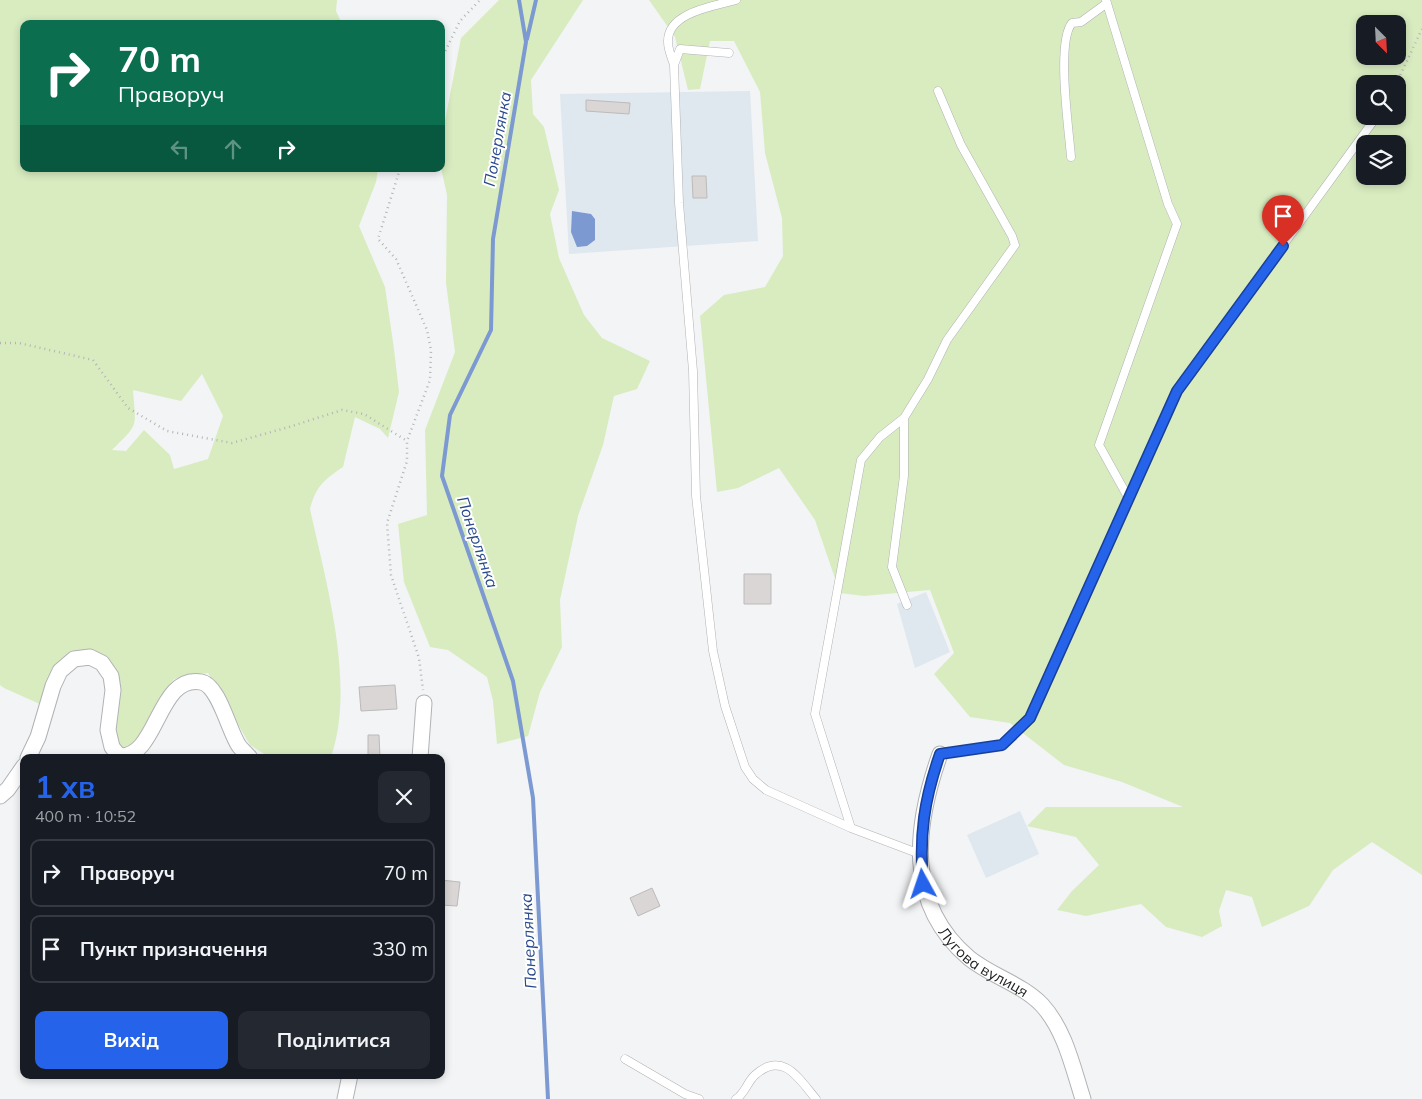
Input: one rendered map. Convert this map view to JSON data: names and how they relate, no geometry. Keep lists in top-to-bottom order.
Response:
{
  "streets": {
    "street": ["Лугова вулиця"]
  },
  "water": ["Понерлянка"],
  "north": "bottom right",
  "page": {
    "turn": ["70 m", "Праворуч"],
    "heading": ["1 хв", "400 m · 10:52"],
    "list": [
      {
        "name": "Праворуч",
        "value": "70 m"
      },
      {
        "name": "Пункт призначення",
        "value": "330 m"
      }
    ],
    "buttons": ["Вихід", "Поділитися"]
  }
}
